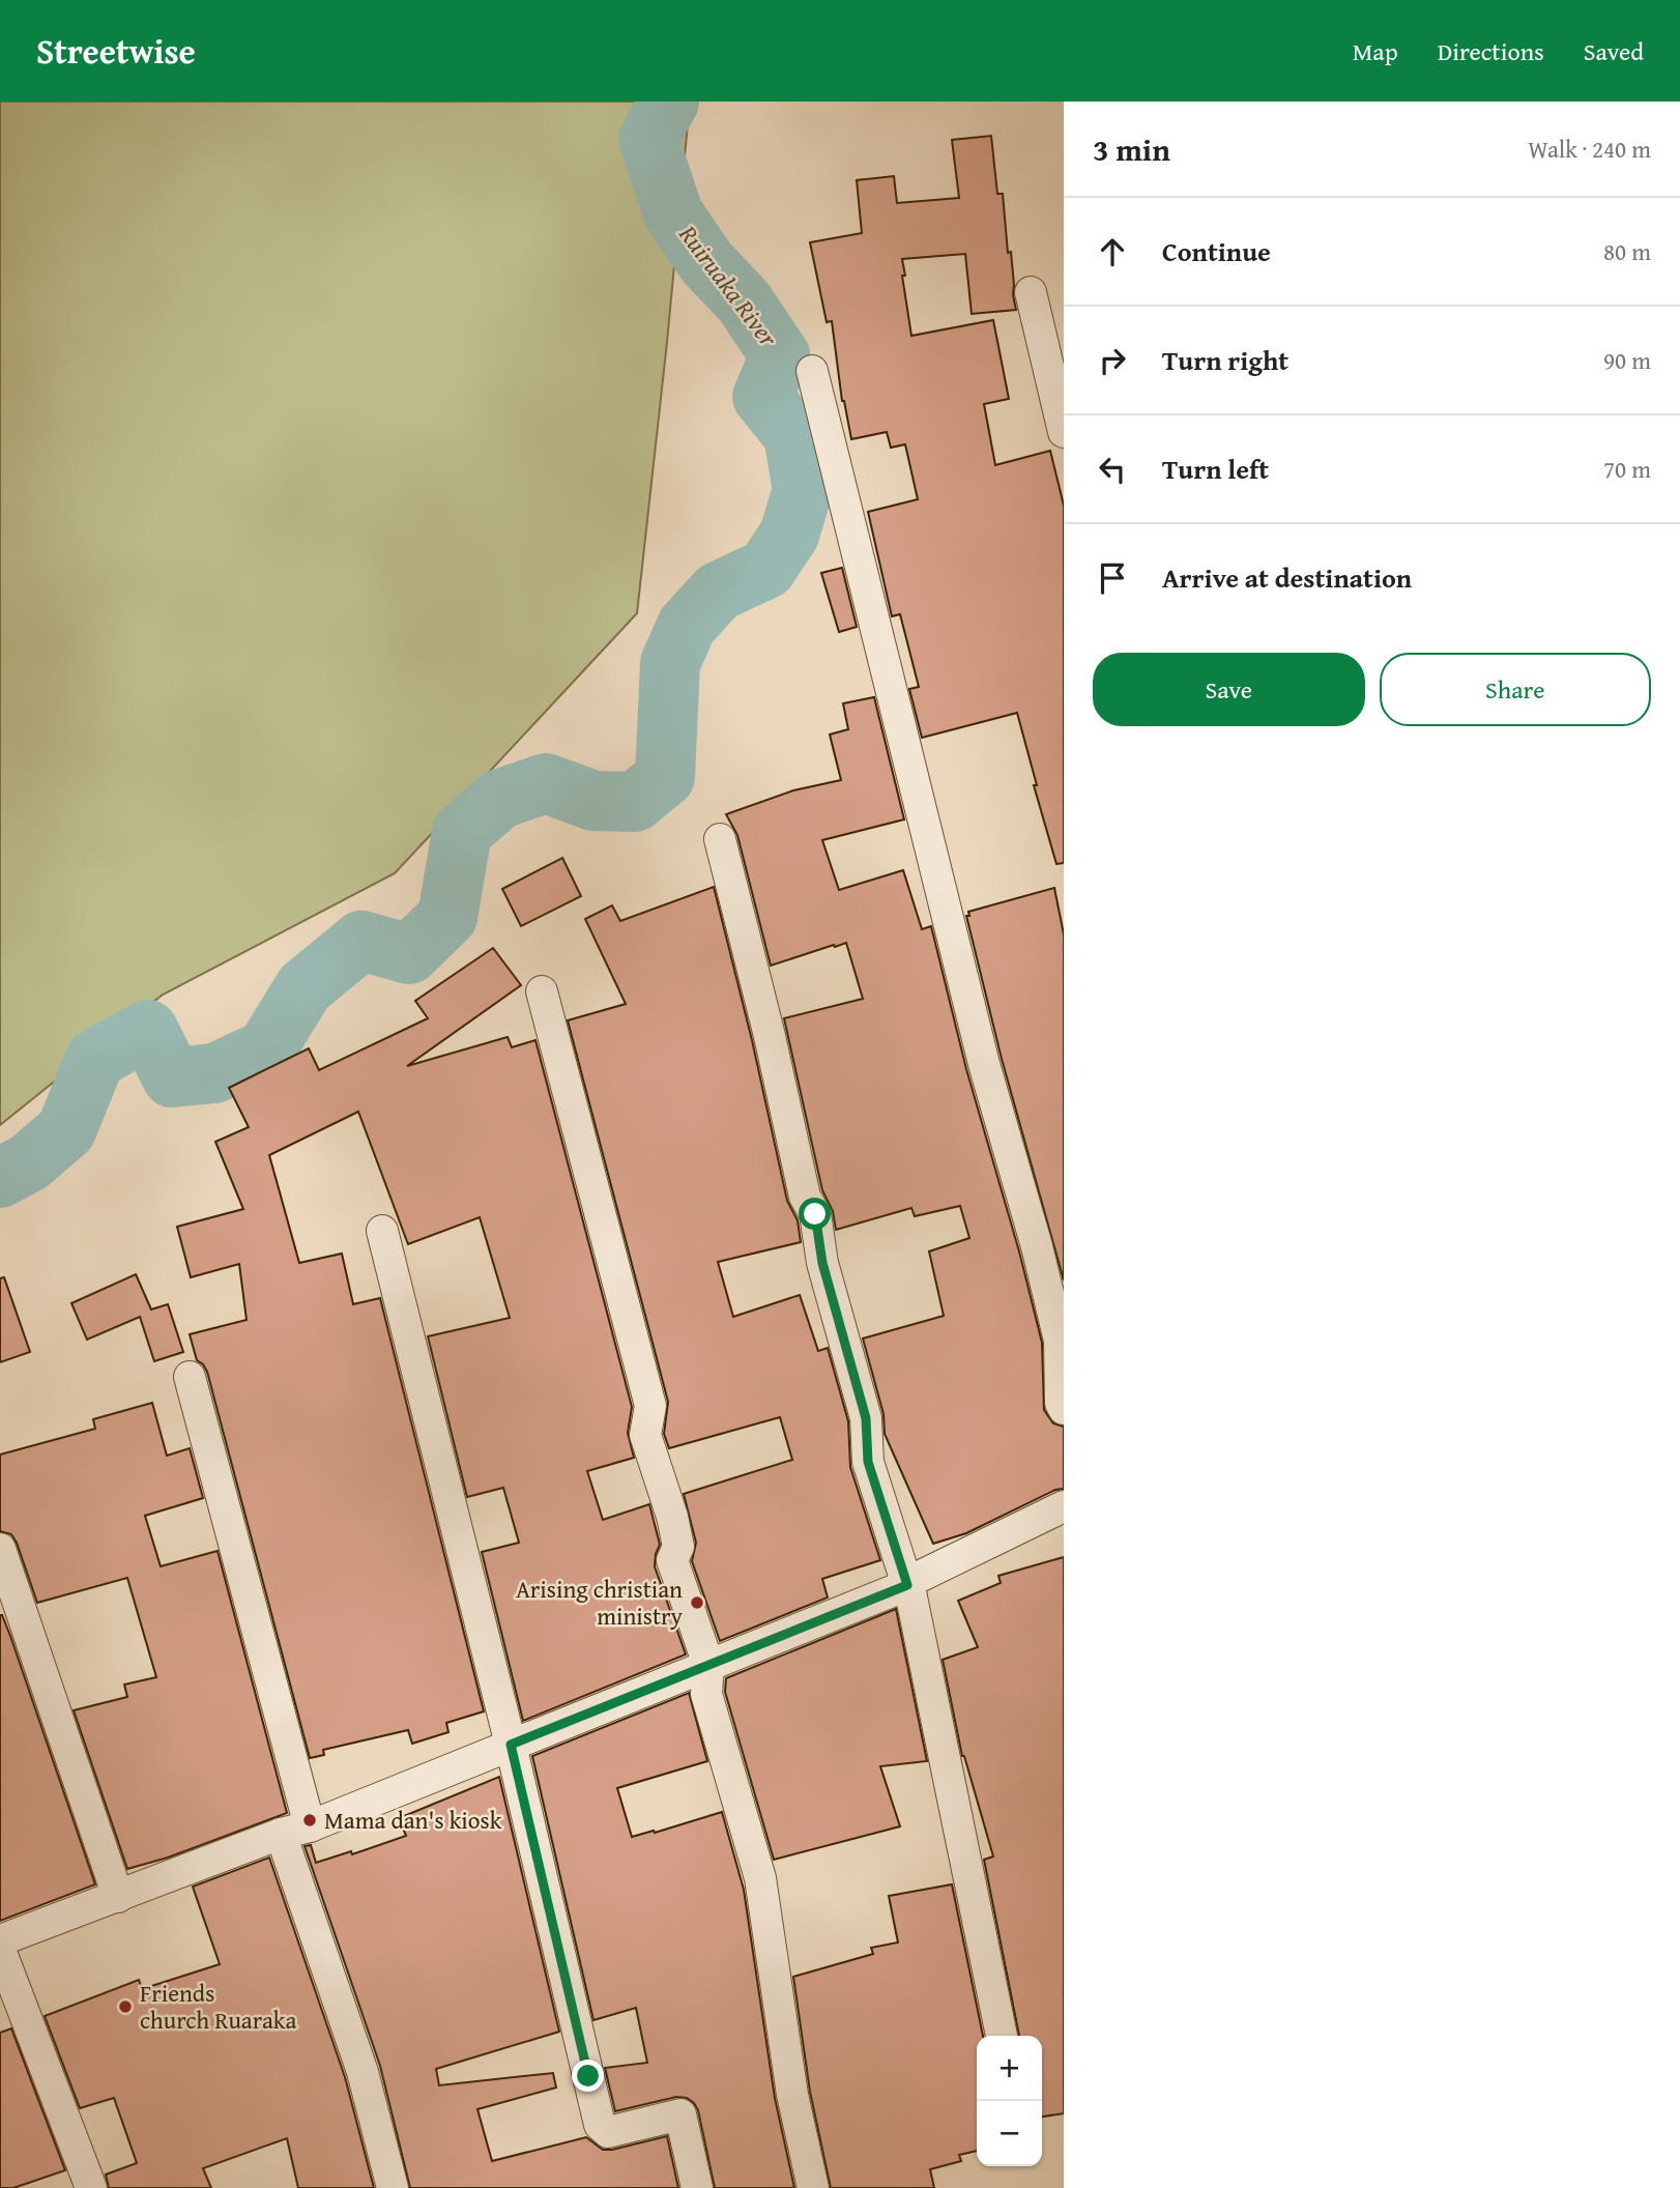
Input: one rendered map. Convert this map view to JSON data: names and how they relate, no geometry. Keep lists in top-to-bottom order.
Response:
{
  "water": ["Ruiruaka River"],
  "places": ["Arising christian ministry", "Mama dan's kiosk", "Friends church Ruaraka"],
  "page": {
    "header": "Streetwise",
    "nav": ["Map", "Directions", "Saved"],
    "heading": ["3 min", "Walk · 240 m"],
    "list": [
      ["Continue", "80 m"],
      ["Turn right", "90 m"],
      ["Turn left", "70 m"],
      "Arrive at destination"
    ],
    "buttons": ["Save", "Share"],
    "map_buttons": ["+", "−"]
  }
}
